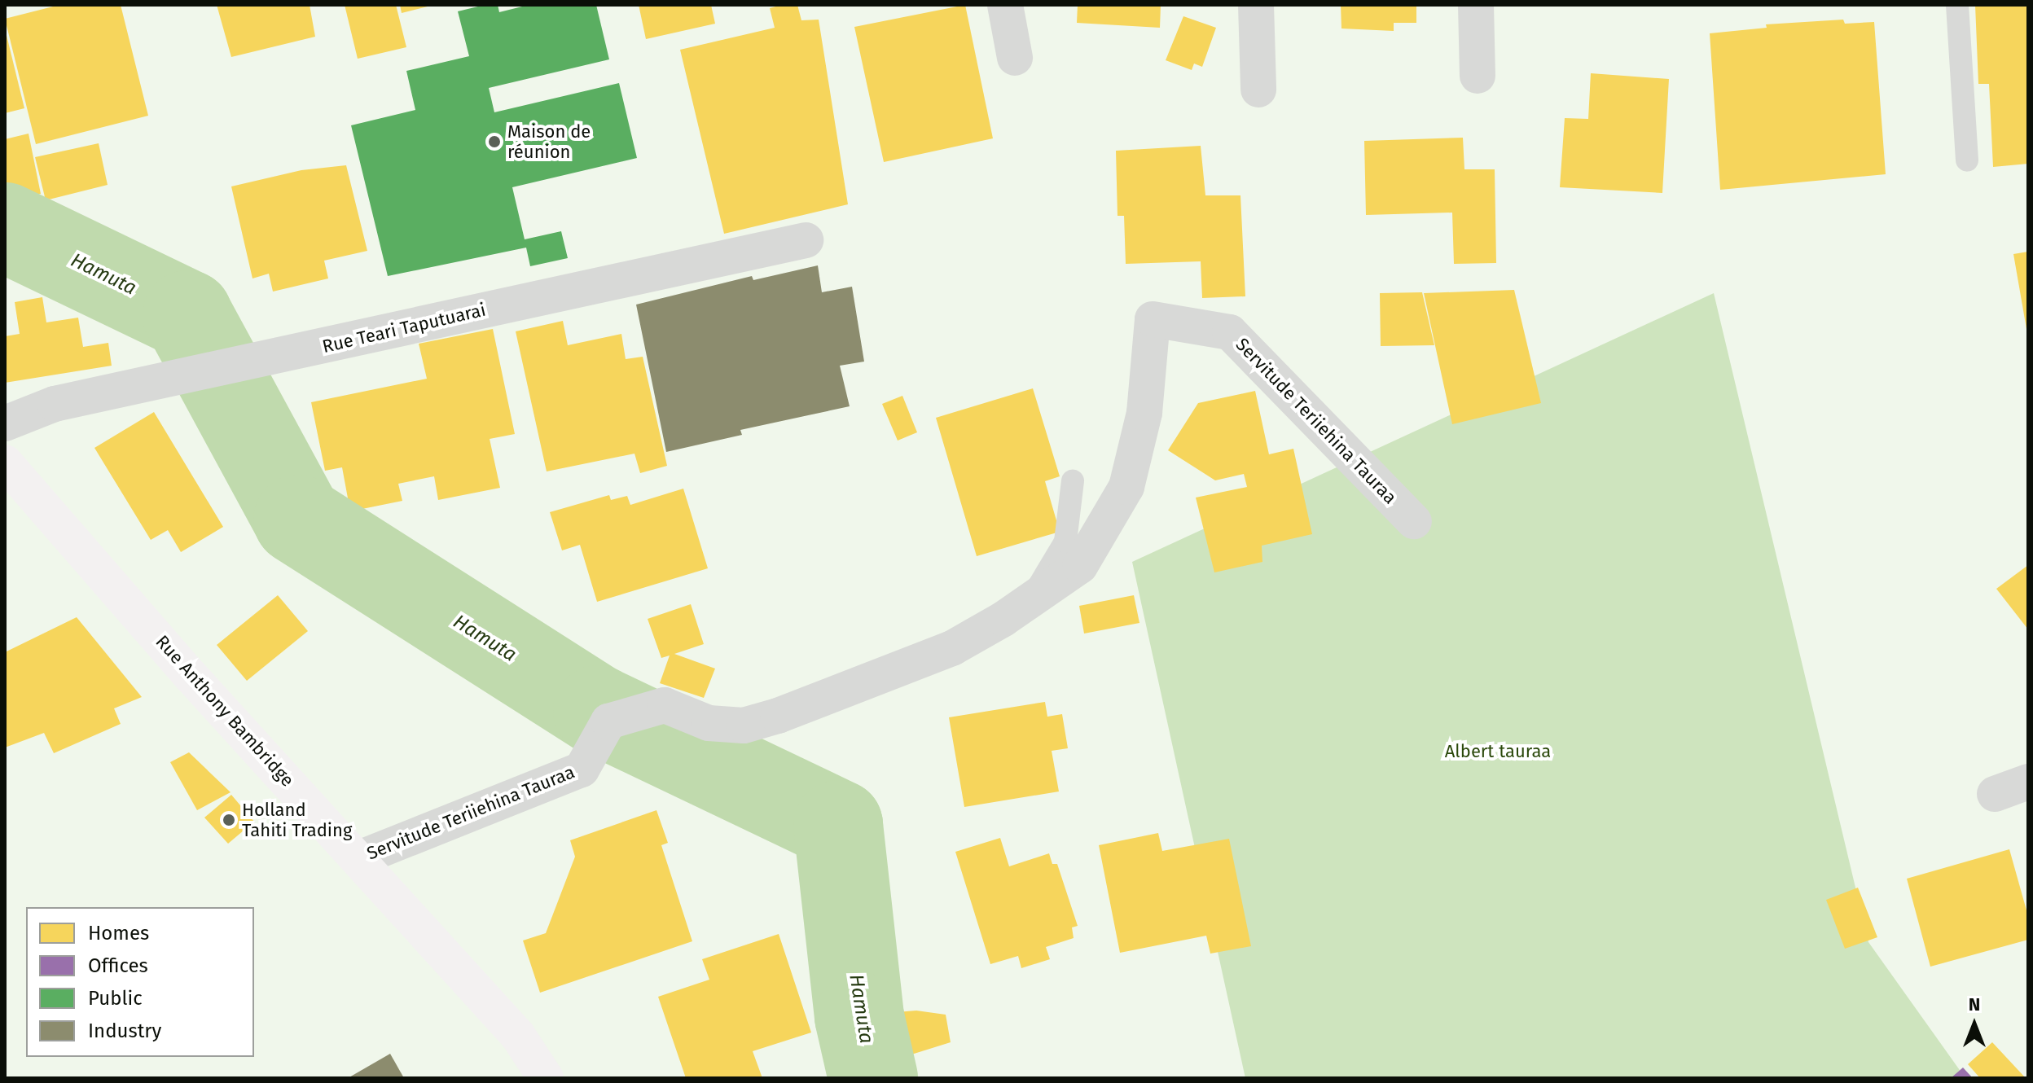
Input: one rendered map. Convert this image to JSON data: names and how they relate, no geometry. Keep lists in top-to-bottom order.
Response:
{
  "streets": {
    "main road": ["Rue Anthony Bambridge"],
    "street": ["Rue Teari Taputuarai", "Servitude Teriiehina Tauraa"]
  },
  "crossings": [
    ["Servitude Teriiehina Tauraa", "Rue Anthony Bambridge"]
  ],
  "water": ["Hamuta"],
  "parks": ["Albert tauraa"],
  "places": ["Maison de réunion", "Holland Tahiti Trading"],
  "legend": [
    "Homes",
    "Offices",
    "Public",
    "Industry"
  ],
  "north": "top"
}
